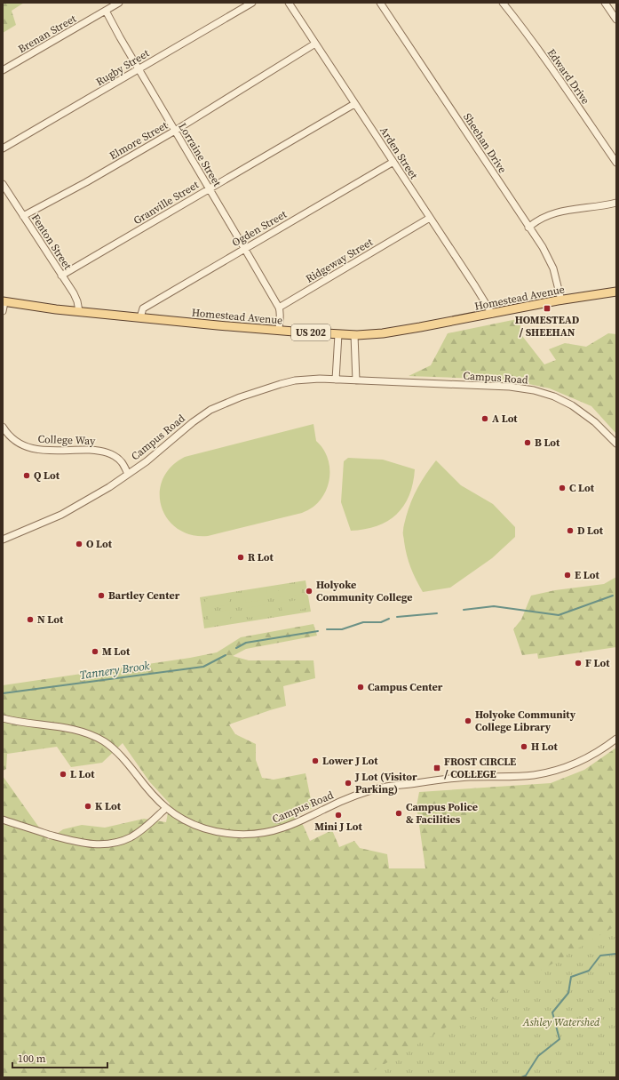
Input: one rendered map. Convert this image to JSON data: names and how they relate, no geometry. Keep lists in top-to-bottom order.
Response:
{
  "streets": {
    "main road": ["Homestead Avenue", "US 202"],
    "street": [
      "Brenan Street",
      "Rugby Street",
      "Edward Drive",
      "Elmore Street",
      "Sheehan Drive",
      "Arden Street",
      "Lorraine Street",
      "Granville Street",
      "Ogden Street",
      "Fenton Street",
      "Ridgeway Street",
      "Campus Road",
      "College Way"
    ]
  },
  "crossings": [
    ["Brenan Street", "Lorraine Street"],
    ["Rugby Street", "Lorraine Street"],
    ["Elmore Street", "Arden Street"],
    ["Elmore Street", "Lorraine Street"],
    ["Elmore Street", "Fenton Street"],
    ["Sheehan Drive", "Homestead Avenue"],
    ["Arden Street", "Granville Street"],
    ["Arden Street", "Ogden Street"],
    ["Arden Street", "Ridgeway Street"],
    ["Arden Street", "Homestead Avenue"],
    ["Lorraine Street", "Granville Street"],
    ["Lorraine Street", "Ogden Street"],
    ["Lorraine Street", "Ridgeway Street"],
    ["Granville Street", "Fenton Street"],
    ["Ogden Street", "Homestead Avenue"],
    ["Fenton Street", "Homestead Avenue"],
    ["Campus Road", "College Way"]
  ],
  "water": ["Tannery Brook"],
  "parks": ["Ashley Watershed"],
  "places": {
    "transit": ["HOMESTEAD / SHEEHAN", "FROST CIRCLE / COLLEGE"],
    "other": [
      "A Lot",
      "B Lot",
      "Q Lot",
      "C Lot",
      "D Lot",
      "O Lot",
      "R Lot",
      "E Lot",
      "Holyoke Community College",
      "Bartley Center",
      "N Lot",
      "M Lot",
      "F Lot",
      "Campus Center",
      "Holyoke Community College Library",
      "H Lot",
      "Lower J Lot",
      "L Lot",
      "J Lot (Visitor Parking)",
      "K Lot",
      "Campus Police & Facilities",
      "Mini J Lot"
    ]
  },
  "scale_bar": "100 m"
}
